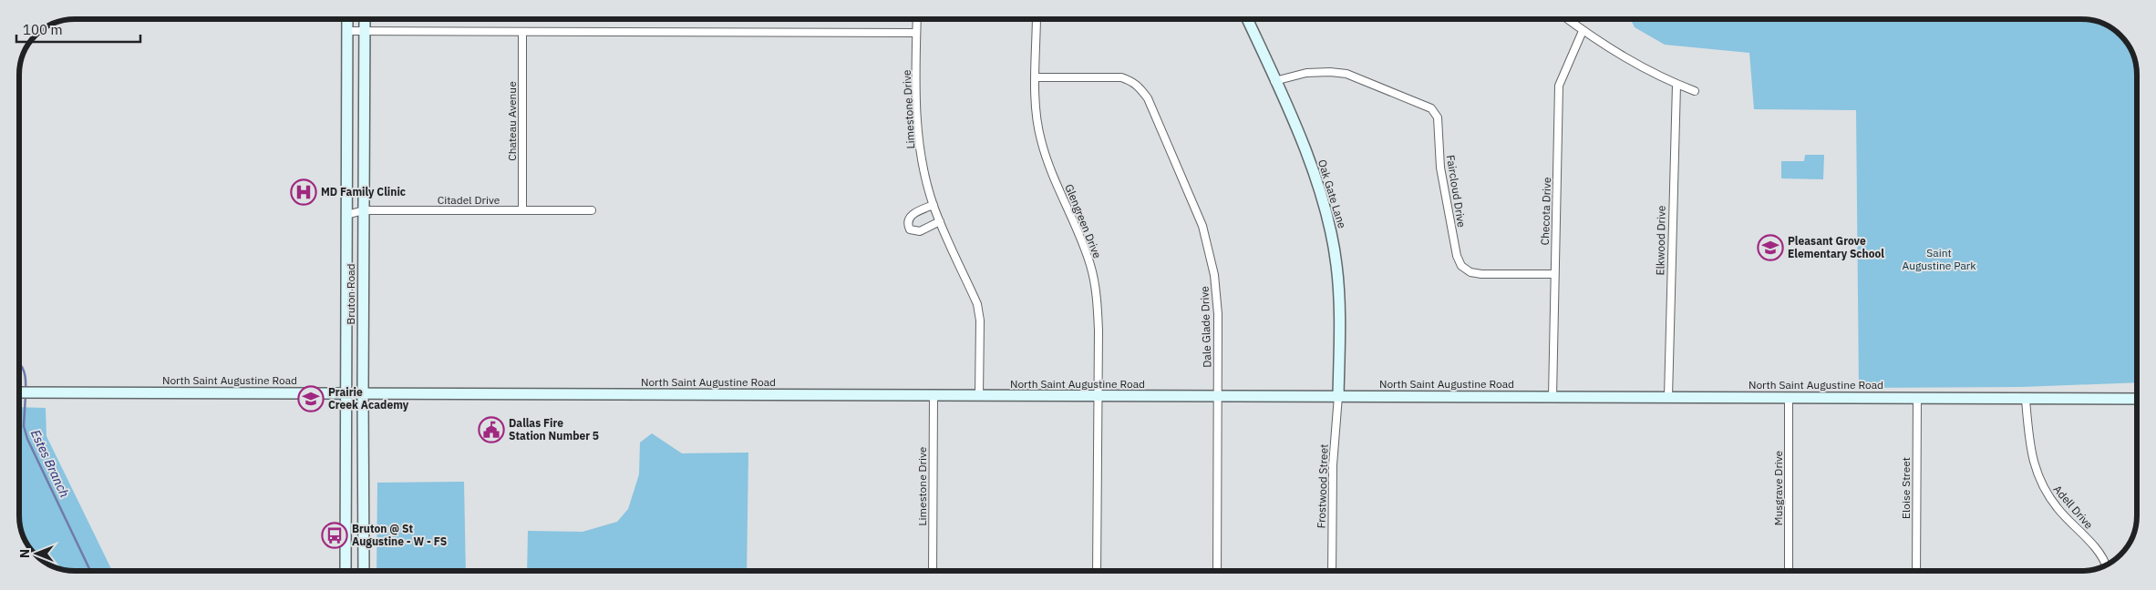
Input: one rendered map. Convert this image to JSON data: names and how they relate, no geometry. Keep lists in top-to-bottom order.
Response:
{
  "streets": {
    "street": [
      "Limestone Drive",
      "Chateau Avenue",
      "Faircloud Drive",
      "Oak Gate Lane",
      "Citadel Drive",
      "Checota Drive",
      "Glengreen Drive",
      "Elkwood Drive",
      "Bruton Road",
      "Dale Glade Drive",
      "North Saint Augustine Road",
      "Frostwood Street",
      "Musgrave Drive",
      "Eloise Street",
      "Adell Drive"
    ]
  },
  "crossings": [
    ["Limestone Drive", "North Saint Augustine Road"],
    ["Chateau Avenue", "Citadel Drive"],
    ["Faircloud Drive", "Oak Gate Lane"],
    ["Faircloud Drive", "Checota Drive"],
    ["Oak Gate Lane", "North Saint Augustine Road"],
    ["Oak Gate Lane", "Frostwood Street"],
    ["Citadel Drive", "Bruton Road"],
    ["Checota Drive", "North Saint Augustine Road"],
    ["Glengreen Drive", "Dale Glade Drive"],
    ["Glengreen Drive", "North Saint Augustine Road"],
    ["Elkwood Drive", "North Saint Augustine Road"],
    ["Bruton Road", "North Saint Augustine Road"],
    ["Dale Glade Drive", "North Saint Augustine Road"],
    ["North Saint Augustine Road", "Frostwood Street"],
    ["North Saint Augustine Road", "Musgrave Drive"],
    ["North Saint Augustine Road", "Eloise Street"],
    ["North Saint Augustine Road", "Adell Drive"]
  ],
  "water": ["Estes Branch"],
  "parks": ["Saint Augustine Park"],
  "places": {
    "hospital": ["MD Family Clinic"],
    "school or university": ["Pleasant Grove Elementary School", "Prairie Creek Academy"],
    "public building": ["Dallas Fire Station Number 5"],
    "bus stop": ["Bruton @ St Augustine - W - FS"]
  },
  "scale_bar": "100 m",
  "north": "left"
}
